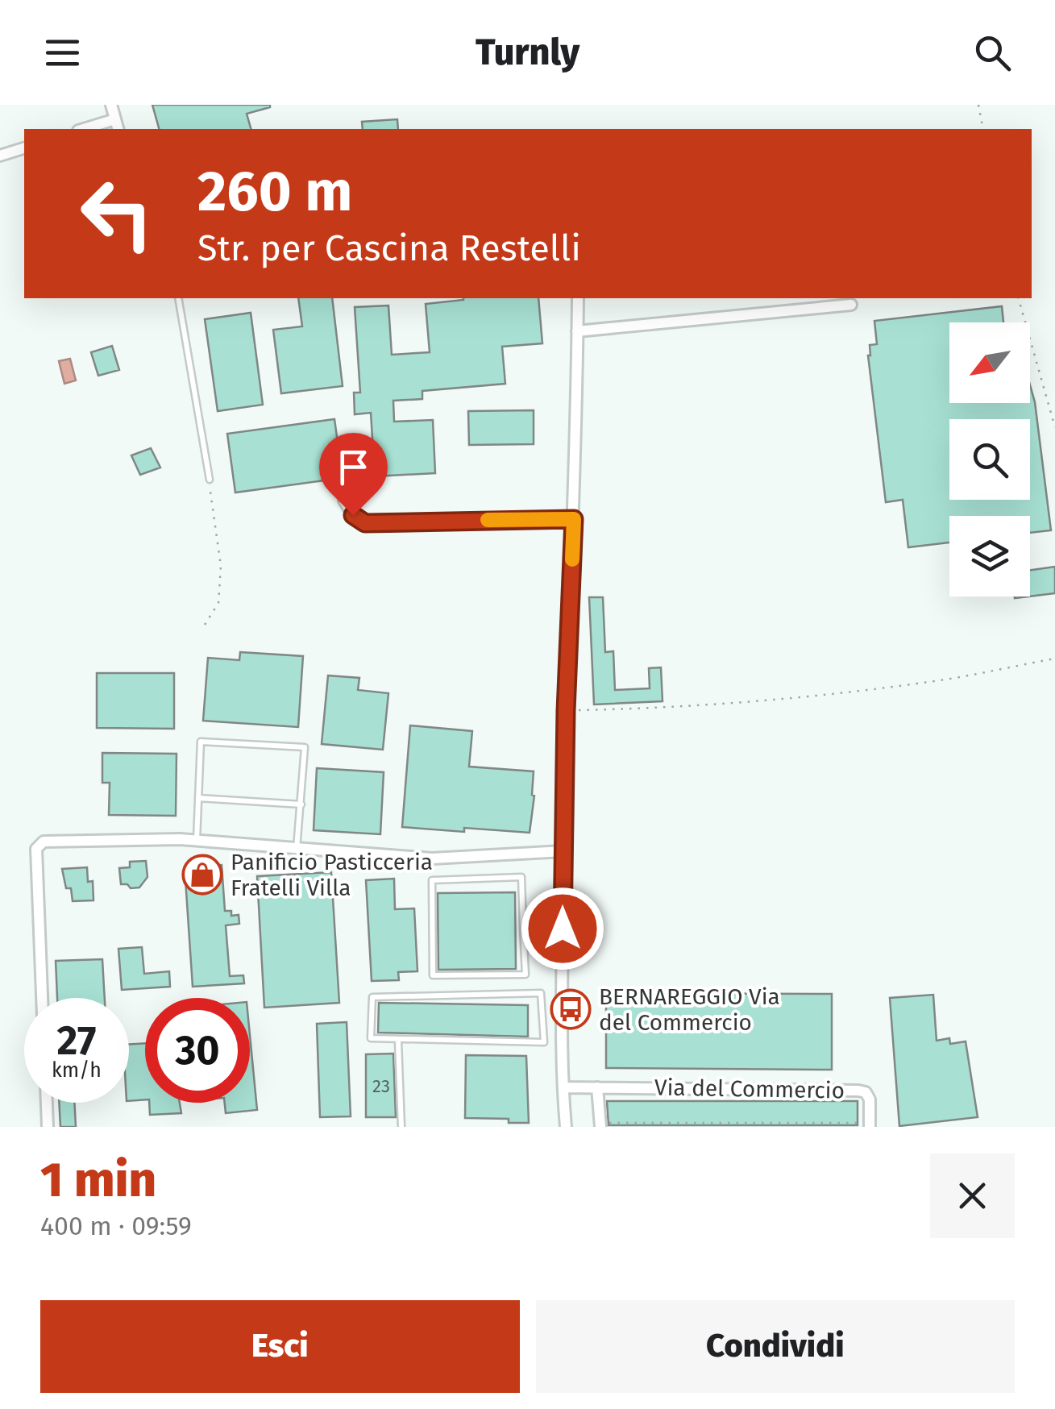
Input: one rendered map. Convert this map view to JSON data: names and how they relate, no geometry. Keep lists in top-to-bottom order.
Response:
{
  "streets": {
    "street": ["Via del Commercio"]
  },
  "places": {
    "shop": ["Panificio Pasticceria Fratelli Villa"],
    "bus stop": ["BERNAREGGIO Via del Commercio"]
  },
  "house_numbers": ["23"],
  "north": "bottom left",
  "page": {
    "header": "Turnly",
    "turn": ["260 m", "Str. per Cascina Restelli"],
    "speed": "27 km/h",
    "limit": "30",
    "heading": ["1 min", "400 m · 09:59"],
    "buttons": ["Esci", "Condividi"]
  }
}
